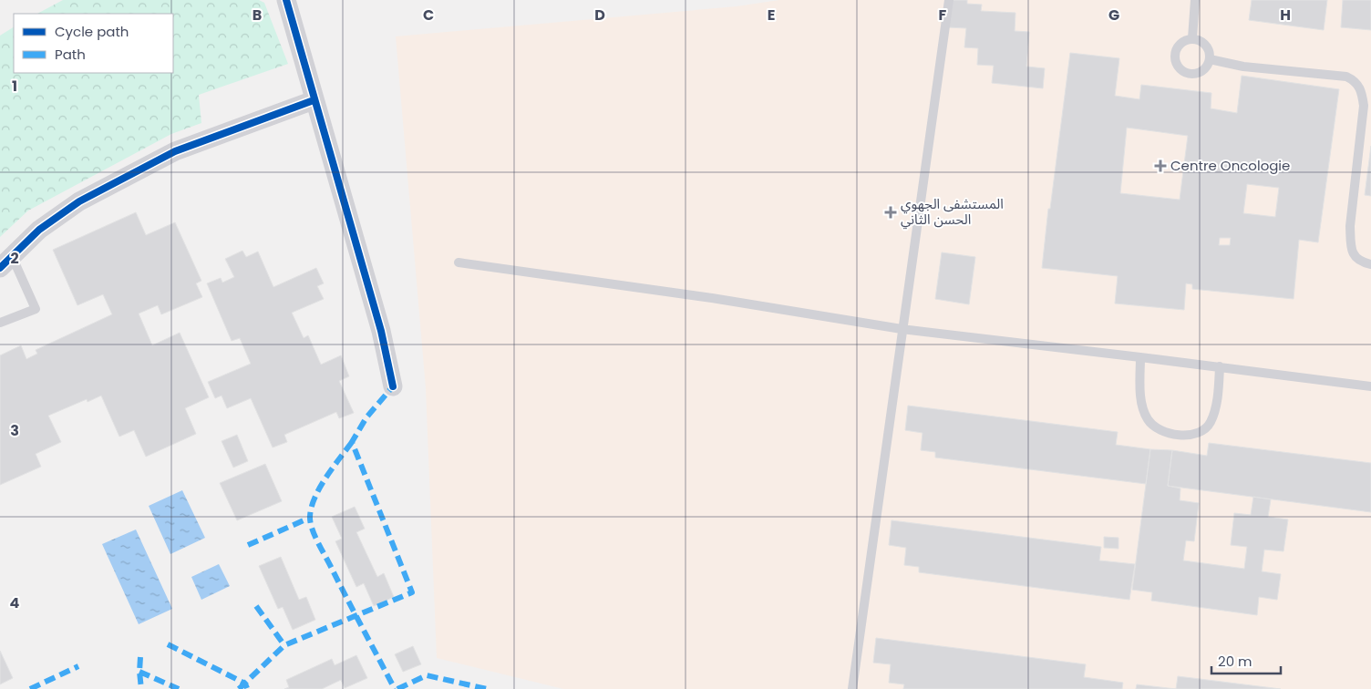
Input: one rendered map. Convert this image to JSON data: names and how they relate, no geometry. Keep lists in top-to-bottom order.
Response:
{
  "places": {
    "health": ["Centre Oncologie", "المستشفى الجهوي الحسن الثاني"]
  },
  "legend": ["Cycle path", "Path"],
  "scale_bar": "20 m",
  "grid": {
    "columns": [
      "B",
      "C",
      "D",
      "E",
      "F",
      "G",
      "H"
    ],
    "rows": [
      "1",
      "2",
      "3",
      "4"
    ]
  }
}
